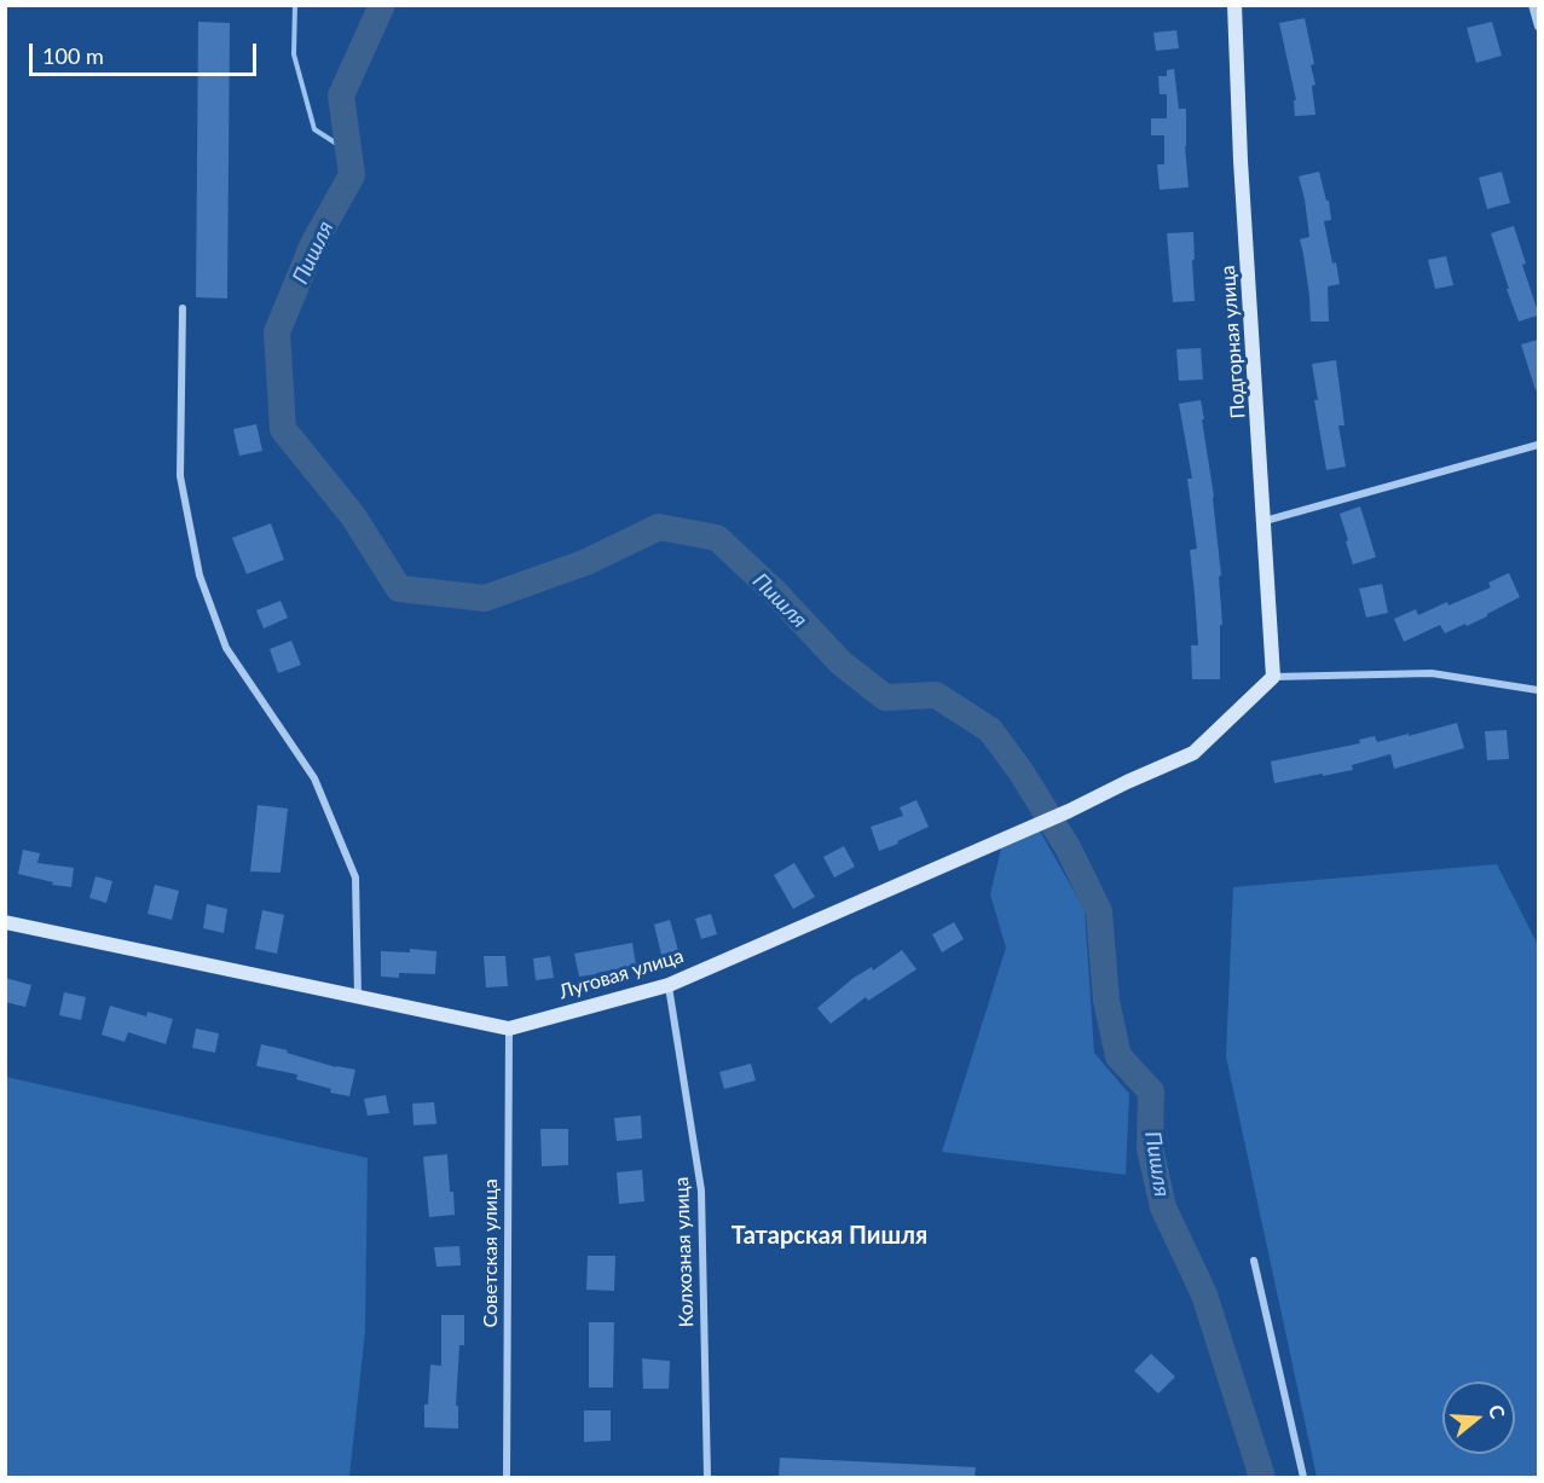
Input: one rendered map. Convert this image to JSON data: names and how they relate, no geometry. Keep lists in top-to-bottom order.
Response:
{
  "streets": {
    "street": [
      "Подгорная улица",
      "Луговая улица",
      "Колхозная улица",
      "Советская улица"
    ]
  },
  "crossings": [
    ["Подгорная улица", "Луговая улица"],
    ["Луговая улица", "Колхозная улица"],
    ["Луговая улица", "Советская улица"]
  ],
  "districts": ["Татарская Пишля"],
  "water": ["Пишля"],
  "scale_bar": "100 m",
  "north": "right"
}
